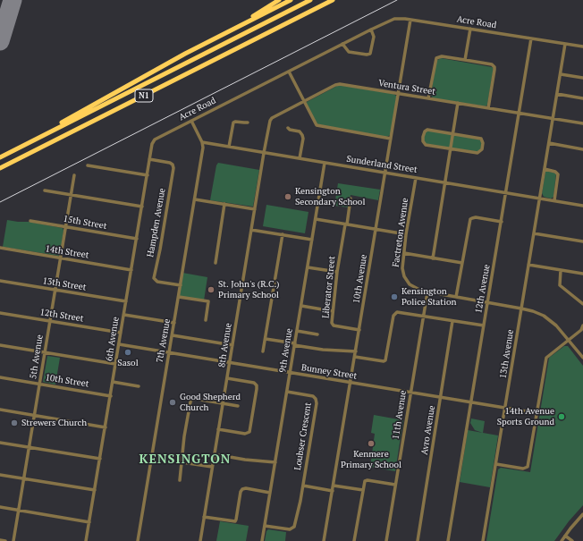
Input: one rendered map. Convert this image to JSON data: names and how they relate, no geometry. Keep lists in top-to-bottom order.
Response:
{
  "streets": {
    "highway": ["N1"],
    "street": [
      "Acre Road",
      "Ventura Street",
      "Sunderland Street",
      "15th Street",
      "Hampden Avenue",
      "Factreton Avenue",
      "14th Street",
      "10th Avenue",
      "13th Street",
      "Liberator Street",
      "12th Avenue",
      "12th Street",
      "6th Avenue",
      "7th Avenue",
      "8th Avenue",
      "9th Avenue",
      "13th Avenue",
      "5th Avenue",
      "Bunney Street",
      "10th Street",
      "11th Avenue",
      "Avro Avenue",
      "Loubser Crescent"
    ]
  },
  "crossings": [
    ["Acre Road", "10th Avenue"],
    ["Acre Road", "12th Avenue"],
    ["Acre Road", "6th Avenue"],
    ["Acre Road", "13th Avenue"],
    ["Ventura Street", "Sunderland Street"],
    ["Ventura Street", "10th Avenue"],
    ["Ventura Street", "12th Avenue"],
    ["Ventura Street", "8th Avenue"],
    ["Ventura Street", "13th Avenue"],
    ["Sunderland Street", "Factreton Avenue"],
    ["Sunderland Street", "10th Avenue"],
    ["Sunderland Street", "12th Avenue"],
    ["Sunderland Street", "7th Avenue"],
    ["Sunderland Street", "8th Avenue"],
    ["Sunderland Street", "9th Avenue"],
    ["Sunderland Street", "13th Avenue"],
    ["15th Street", "6th Avenue"],
    ["15th Street", "5th Avenue"],
    ["Hampden Avenue", "6th Avenue"],
    ["Hampden Avenue", "7th Avenue"],
    ["Factreton Avenue", "12th Avenue"],
    ["Factreton Avenue", "13th Avenue"],
    ["Factreton Avenue", "11th Avenue"],
    ["14th Street", "6th Avenue"],
    ["14th Street", "5th Avenue"],
    ["10th Avenue", "Liberator Street"],
    ["10th Avenue", "Bunney Street"],
    ["13th Street", "6th Avenue"],
    ["13th Street", "5th Avenue"],
    ["12th Avenue", "Bunney Street"],
    ["12th Street", "6th Avenue"],
    ["12th Street", "5th Avenue"],
    ["6th Avenue", "Bunney Street"],
    ["6th Avenue", "10th Street"],
    ["7th Avenue", "Bunney Street"],
    ["8th Avenue", "Bunney Street"],
    ["9th Avenue", "Bunney Street"],
    ["9th Avenue", "Loubser Crescent"],
    ["13th Avenue", "Bunney Street"],
    ["5th Avenue", "10th Street"],
    ["Bunney Street", "11th Avenue"],
    ["Bunney Street", "Avro Avenue"]
  ],
  "districts": ["KENSINGTON"],
  "places": [
    "Kensington Secondary School",
    "St. John's (R.C.) Primary School",
    "Kensington Police Station",
    "Sasol",
    "Good Shepherd Church",
    "14th Avenue Sports Ground",
    "Strewers Church",
    "Kenmere Primary School"
  ]
}
